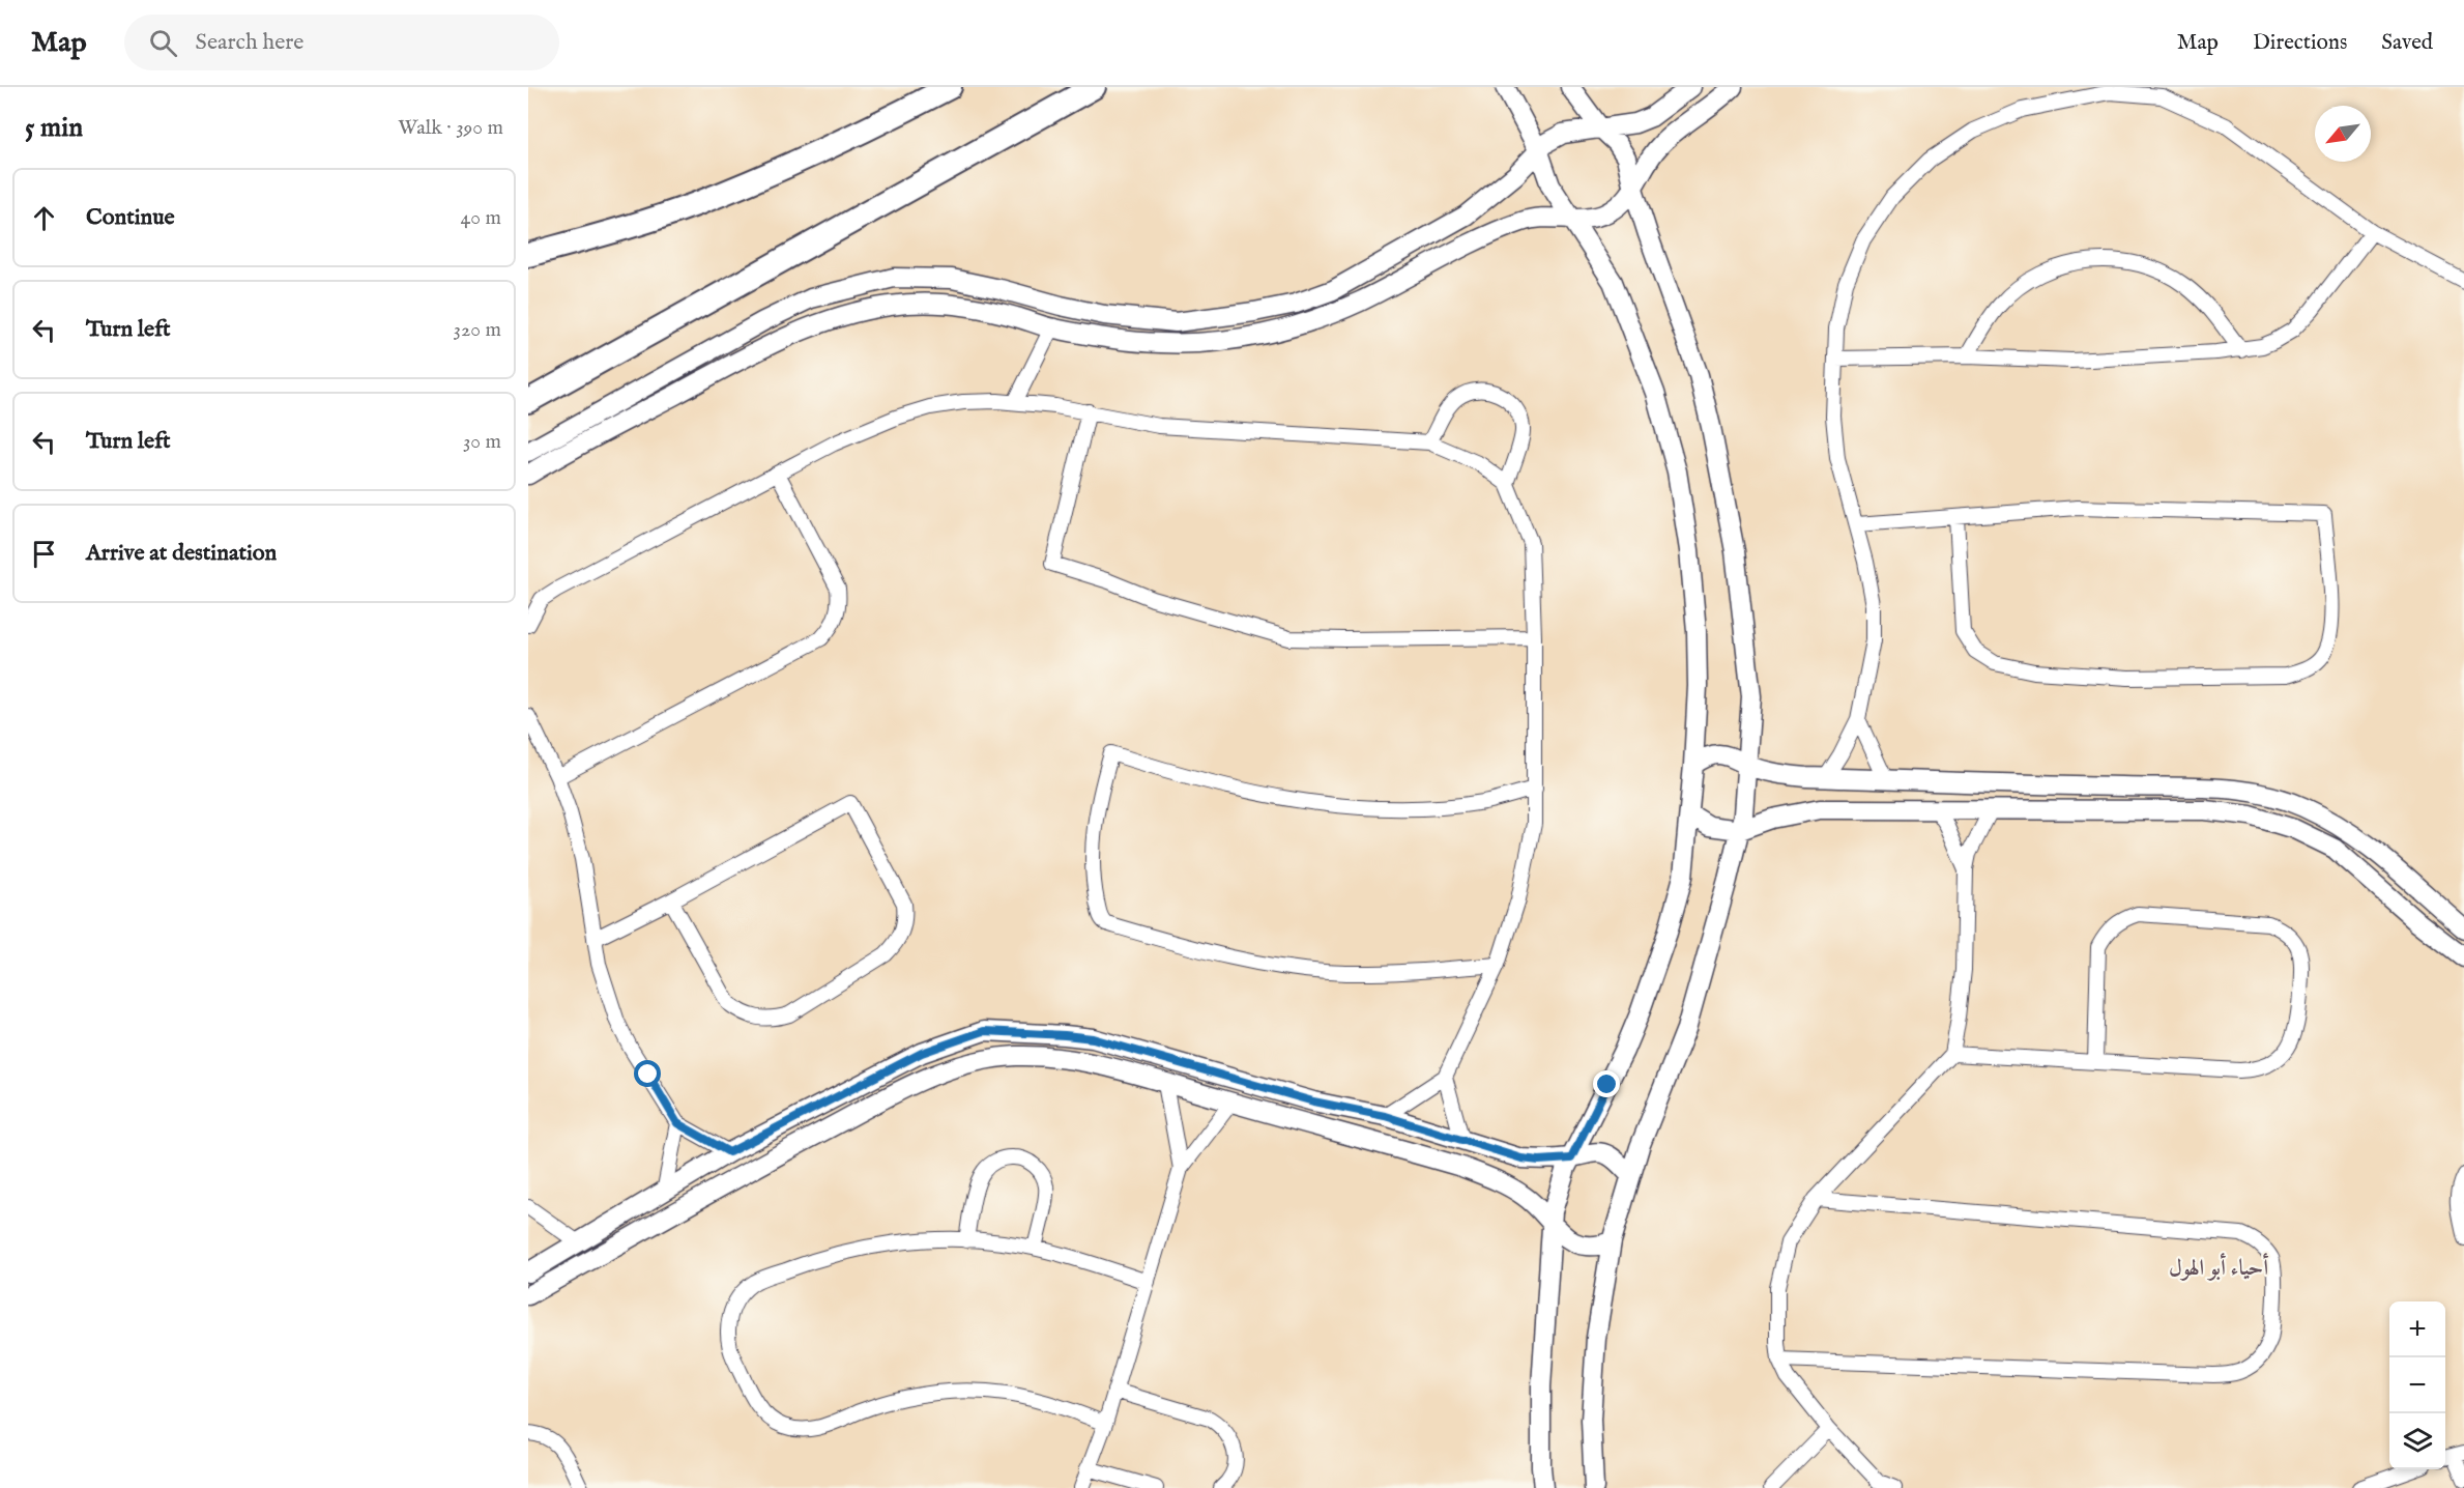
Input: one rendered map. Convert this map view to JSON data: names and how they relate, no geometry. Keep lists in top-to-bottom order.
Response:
{
  "districts": ["أحياء أبو الهول"],
  "north": "bottom left",
  "page": {
    "header": "Map",
    "search": "Search here",
    "nav": ["Map", "Directions", "Saved"],
    "heading": ["5 min", "Walk · 390 m"],
    "list": [
      ["Continue", "40 m"],
      ["Turn left", "320 m"],
      ["Turn left", "30 m"],
      "Arrive at destination"
    ],
    "map_buttons": ["+", "−"]
  }
}
